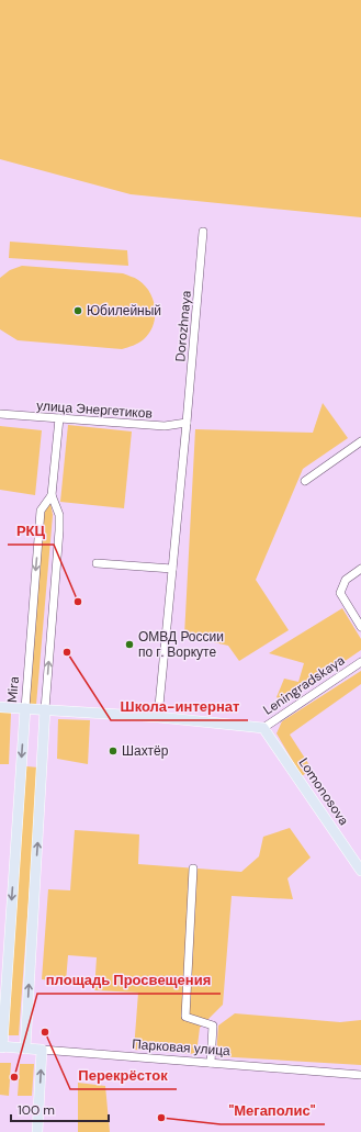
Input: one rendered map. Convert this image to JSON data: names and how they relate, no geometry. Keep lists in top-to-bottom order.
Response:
{
  "streets": {
    "main road": [
      "Leningradskaya",
      "Mira",
      "Lomonosova",
      "Парковая улица"
    ],
    "street": ["Dorozhnaya", "улица Энергетиков"]
  },
  "crossings": [
    ["Dorozhnaya", "улица Энергетиков"],
    ["Dorozhnaya", "Leningradskaya"],
    ["улица Энергетиков", "Mira"],
    ["Leningradskaya", "Mira"],
    ["Leningradskaya", "Lomonosova"],
    ["Mira", "Парковая улица"]
  ],
  "places": [
    "Юбилейный",
    "РКЦ",
    "ОМВД России по г. Воркуте",
    "Школа-интернат",
    "Шахтёр",
    "Перекрёсток",
    "площадь Просвещения",
    "\"Мегаполис\""
  ],
  "scale_bar": "100 m"
}
